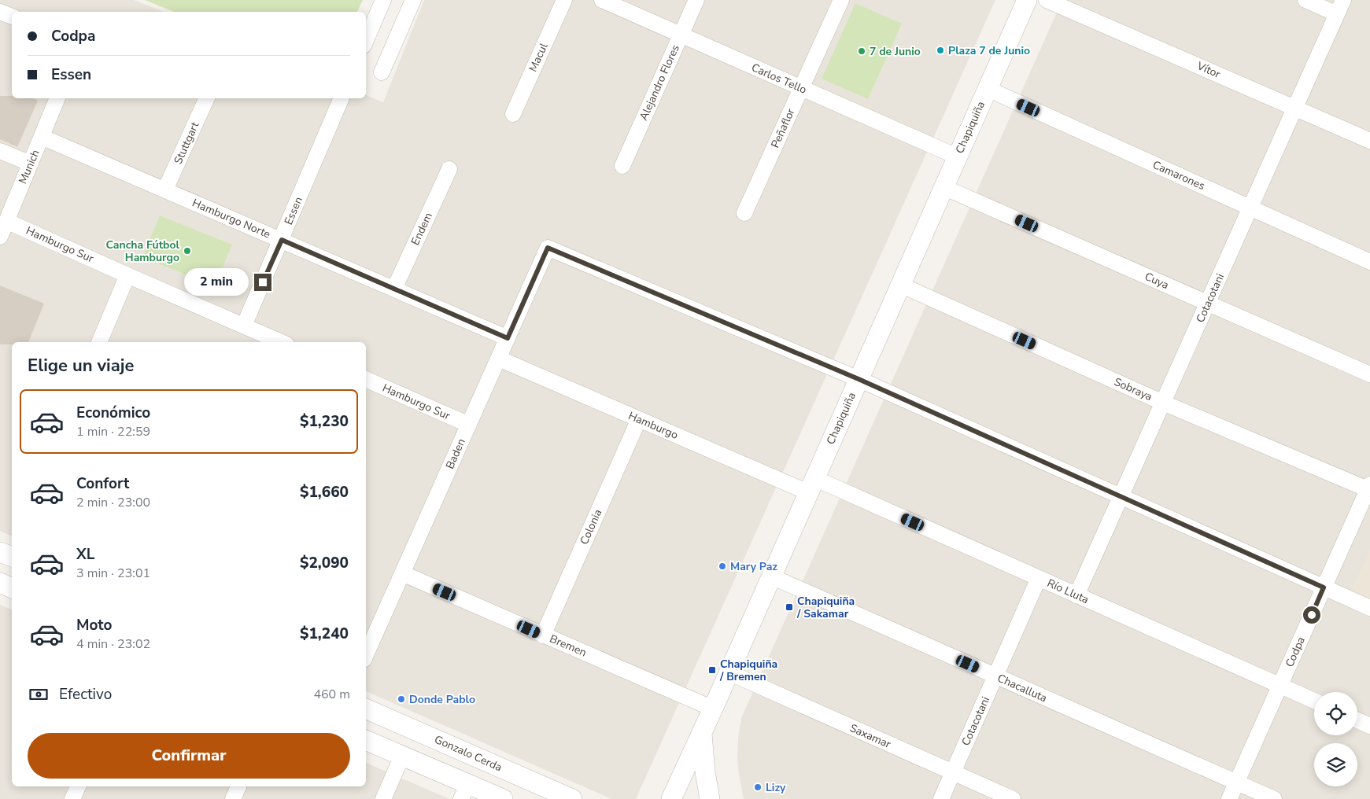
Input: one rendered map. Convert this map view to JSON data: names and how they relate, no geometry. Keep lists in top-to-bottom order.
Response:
{
  "streets": {
    "street": [
      "Macul",
      "Vítor",
      "Carlos Tello",
      "Alejandro Flores",
      "Chapiquiña",
      "Peñaflor",
      "Stuttgart",
      "Munich",
      "Camarones",
      "Essen",
      "Hamburgo Norte",
      "Endem",
      "Hamburgo Sur",
      "Cuya",
      "Cotacotani",
      "Sobraya",
      "Hamburgo",
      "Baden",
      "Colonia",
      "Río Lluta",
      "Bremen",
      "Codpa",
      "Chacalluta",
      "Saxamar",
      "Gonzalo Cerda"
    ]
  },
  "crossings": [
    ["Vítor", "Cotacotani"],
    ["Carlos Tello", "Alejandro Flores"],
    ["Carlos Tello", "Chapiquiña"],
    ["Carlos Tello", "Peñaflor"],
    ["Chapiquiña", "Camarones"],
    ["Chapiquiña", "Cuya"],
    ["Chapiquiña", "Sobraya"],
    ["Chapiquiña", "Hamburgo"],
    ["Chapiquiña", "Baden"],
    ["Chapiquiña", "Río Lluta"],
    ["Chapiquiña", "Bremen"],
    ["Chapiquiña", "Chacalluta"],
    ["Chapiquiña", "Saxamar"],
    ["Stuttgart", "Hamburgo Norte"],
    ["Munich", "Hamburgo Norte"],
    ["Munich", "Hamburgo Sur"],
    ["Camarones", "Cotacotani"],
    ["Essen", "Hamburgo Norte"],
    ["Essen", "Hamburgo Sur"],
    ["Hamburgo Norte", "Endem"],
    ["Hamburgo Norte", "Baden"],
    ["Hamburgo Sur", "Baden"],
    ["Cuya", "Cotacotani"],
    ["Cotacotani", "Sobraya"],
    ["Cotacotani", "Río Lluta"],
    ["Cotacotani", "Chacalluta"],
    ["Cotacotani", "Saxamar"],
    ["Sobraya", "Codpa"],
    ["Hamburgo", "Baden"],
    ["Hamburgo", "Colonia"],
    ["Hamburgo", "Río Lluta"],
    ["Baden", "Bremen"],
    ["Colonia", "Bremen"],
    ["Río Lluta", "Codpa"],
    ["Codpa", "Chacalluta"]
  ],
  "places": {
    "other": [
      "Plaza 7 de Junio",
      "7 de Junio",
      "Cancha Fútbol Hamburgo",
      "Mary Paz",
      "Donde Pablo",
      "Lizy"
    ],
    "transit": ["Chapiquiña / Sakamar", "Chapiquiña / Bremen"]
  },
  "page": {
    "banner": ["Codpa", "Essen"],
    "bubble": "2 min",
    "heading": "Elige un viaje",
    "list": [
      {
        "name": "Económico",
        "note": "1 min · 22:59",
        "value": "$1,230"
      },
      {
        "name": "Confort",
        "note": "2 min · 23:00",
        "value": "$1,660"
      },
      {
        "name": "XL",
        "note": "3 min · 23:01",
        "value": "$2,090"
      },
      {
        "name": "Moto",
        "note": "4 min · 23:02",
        "value": "$1,240"
      }
    ],
    "pay": ["Efectivo", "460 m"],
    "buttons": "Confirmar"
  }
}
